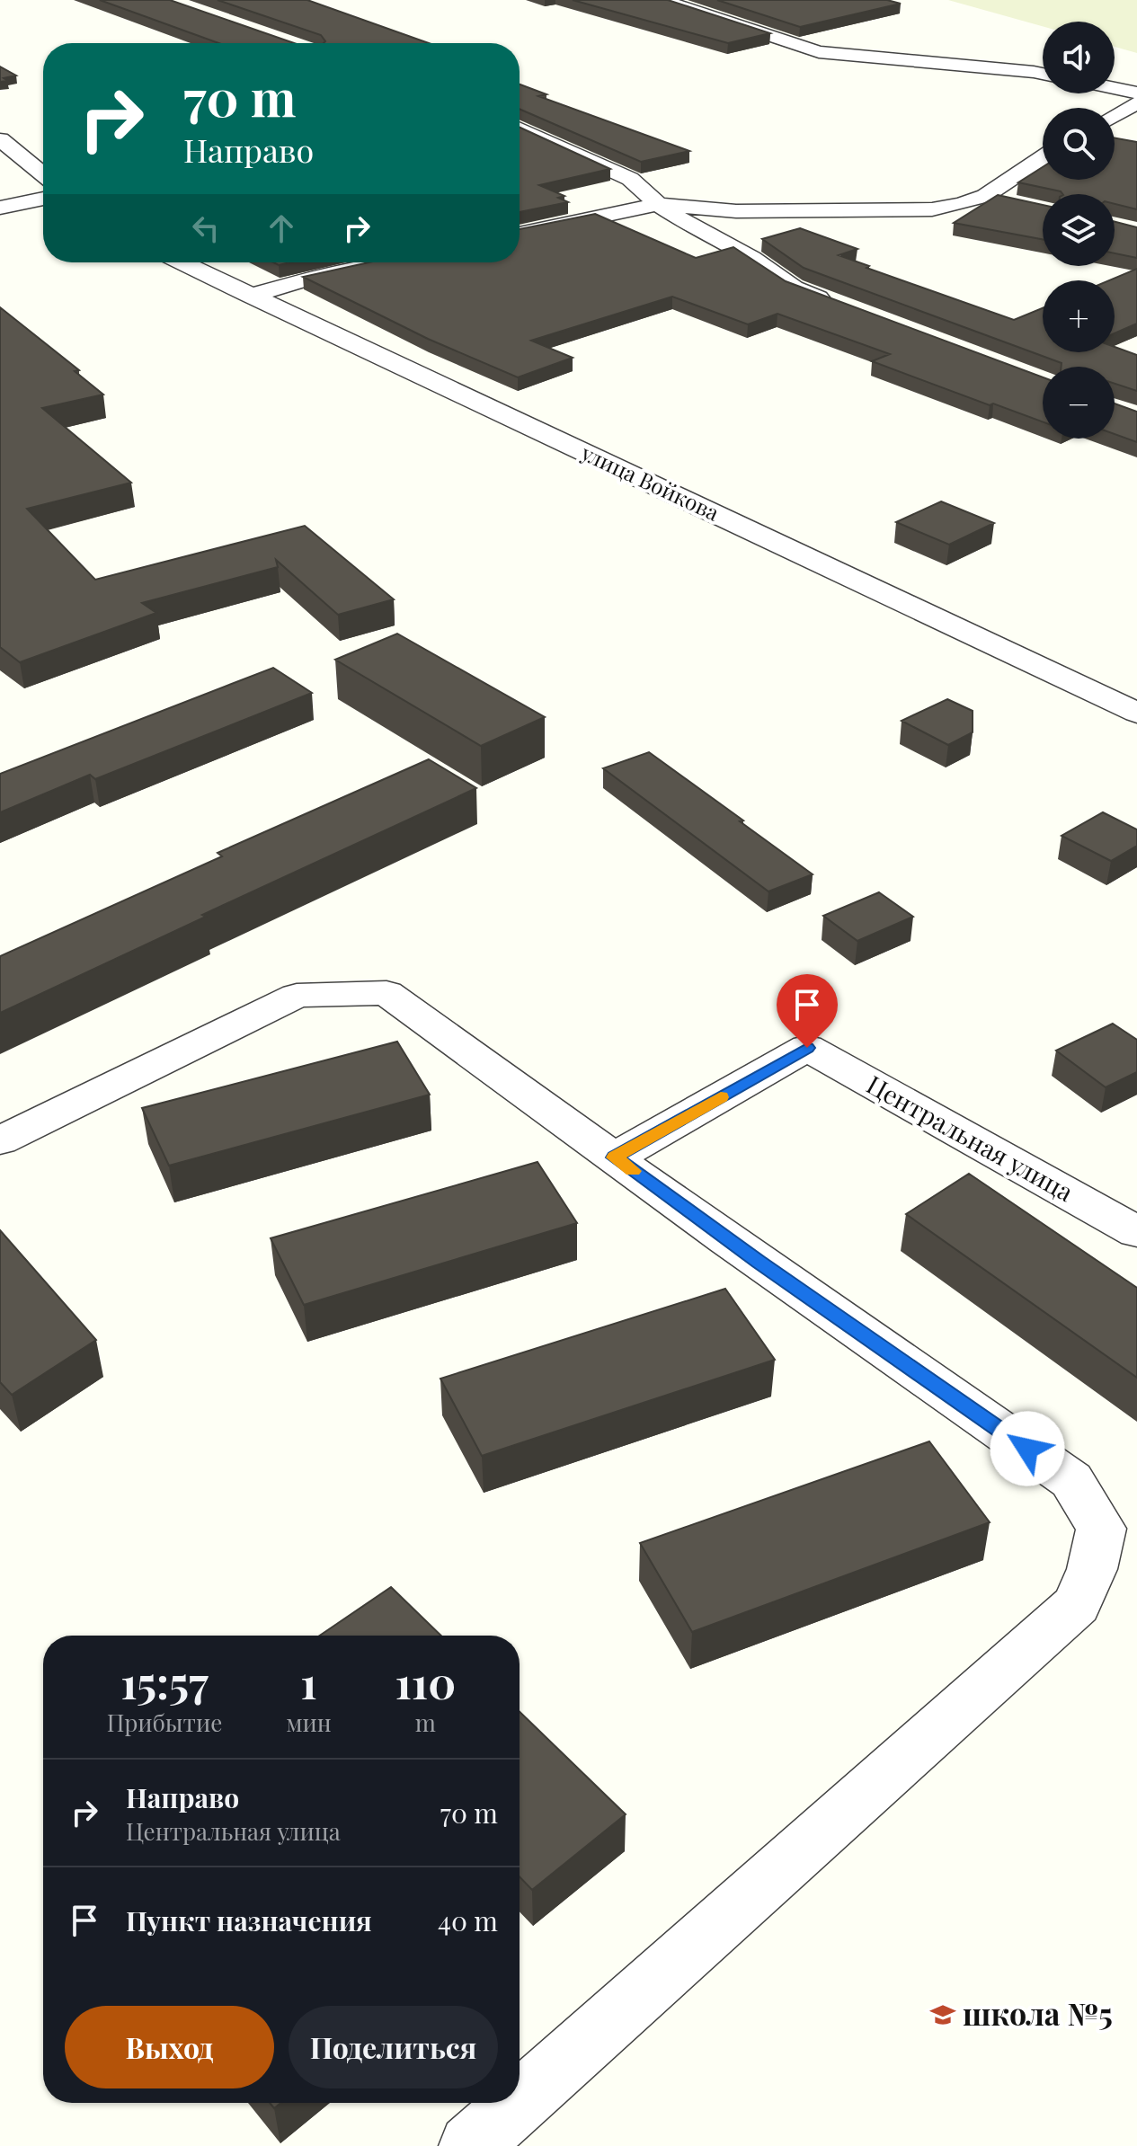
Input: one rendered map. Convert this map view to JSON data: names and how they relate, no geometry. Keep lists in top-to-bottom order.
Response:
{
  "streets": {
    "street": ["улица Войкова", "Центральная улица"]
  },
  "places": {
    "school or university": ["школа №5"]
  },
  "page": {
    "map_buttons": ["+", "−"],
    "turn": ["70 m", "Направо"],
    "eta": [
      "15:57",
      "Прибытие",
      "1",
      "мин",
      "110",
      "m"
    ],
    "list": [
      {
        "name": "Направо",
        "note": "Центральная улица",
        "value": "70 m"
      },
      {
        "name": "Пункт назначения",
        "value": "40 m"
      }
    ],
    "buttons": ["Выход", "Поделиться"]
  }
}
